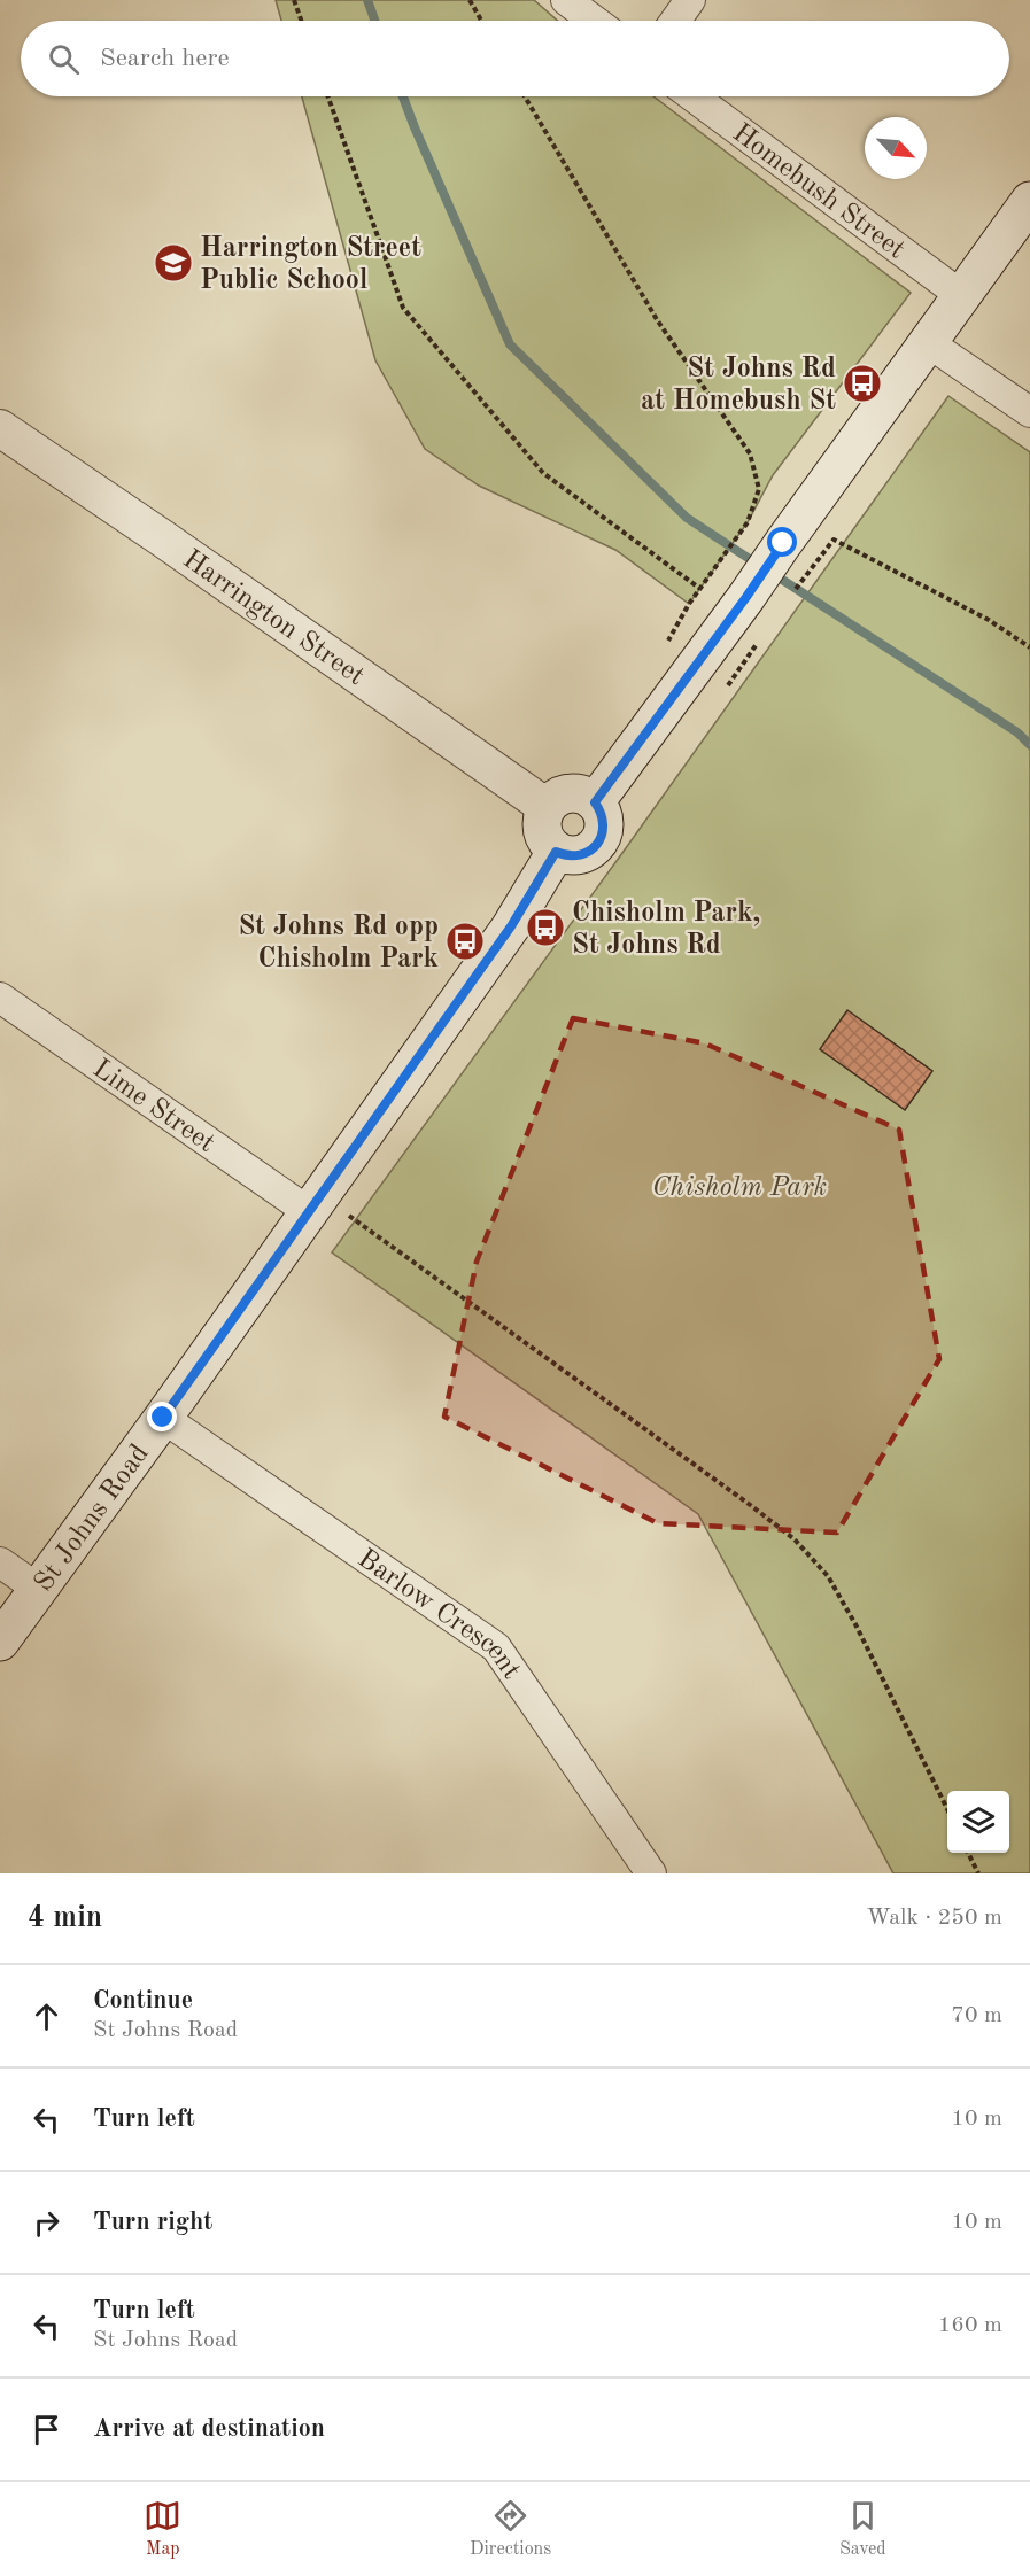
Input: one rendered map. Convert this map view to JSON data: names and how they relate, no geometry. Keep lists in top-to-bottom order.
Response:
{
  "streets": {
    "main road": ["St Johns Road"],
    "street": [
      "Homebush Street",
      "Harrington Street",
      "Lime Street",
      "Barlow Crescent"
    ]
  },
  "crossings": [
    ["Harrington Street", "St Johns Road"],
    ["Lime Street", "St Johns Road"],
    ["St Johns Road", "Barlow Crescent"]
  ],
  "parks": ["Chisholm Park"],
  "places": {
    "school or university": ["Harrington Street Public School"],
    "bus stop": ["St Johns Rd at Homebush St", "Chisholm Park, St Johns Rd", "St Johns Rd opp Chisholm Park"]
  },
  "north": "bottom right",
  "page": {
    "search": "Search here",
    "heading": ["4 min", "Walk · 250 m"],
    "list": [
      ["Continue", "St Johns Road", "70 m"],
      ["Turn left", "10 m"],
      ["Turn right", "10 m"],
      ["Turn left", "St Johns Road", "160 m"],
      "Arrive at destination"
    ],
    "nav": ["Map", "Directions", "Saved"]
  }
}
